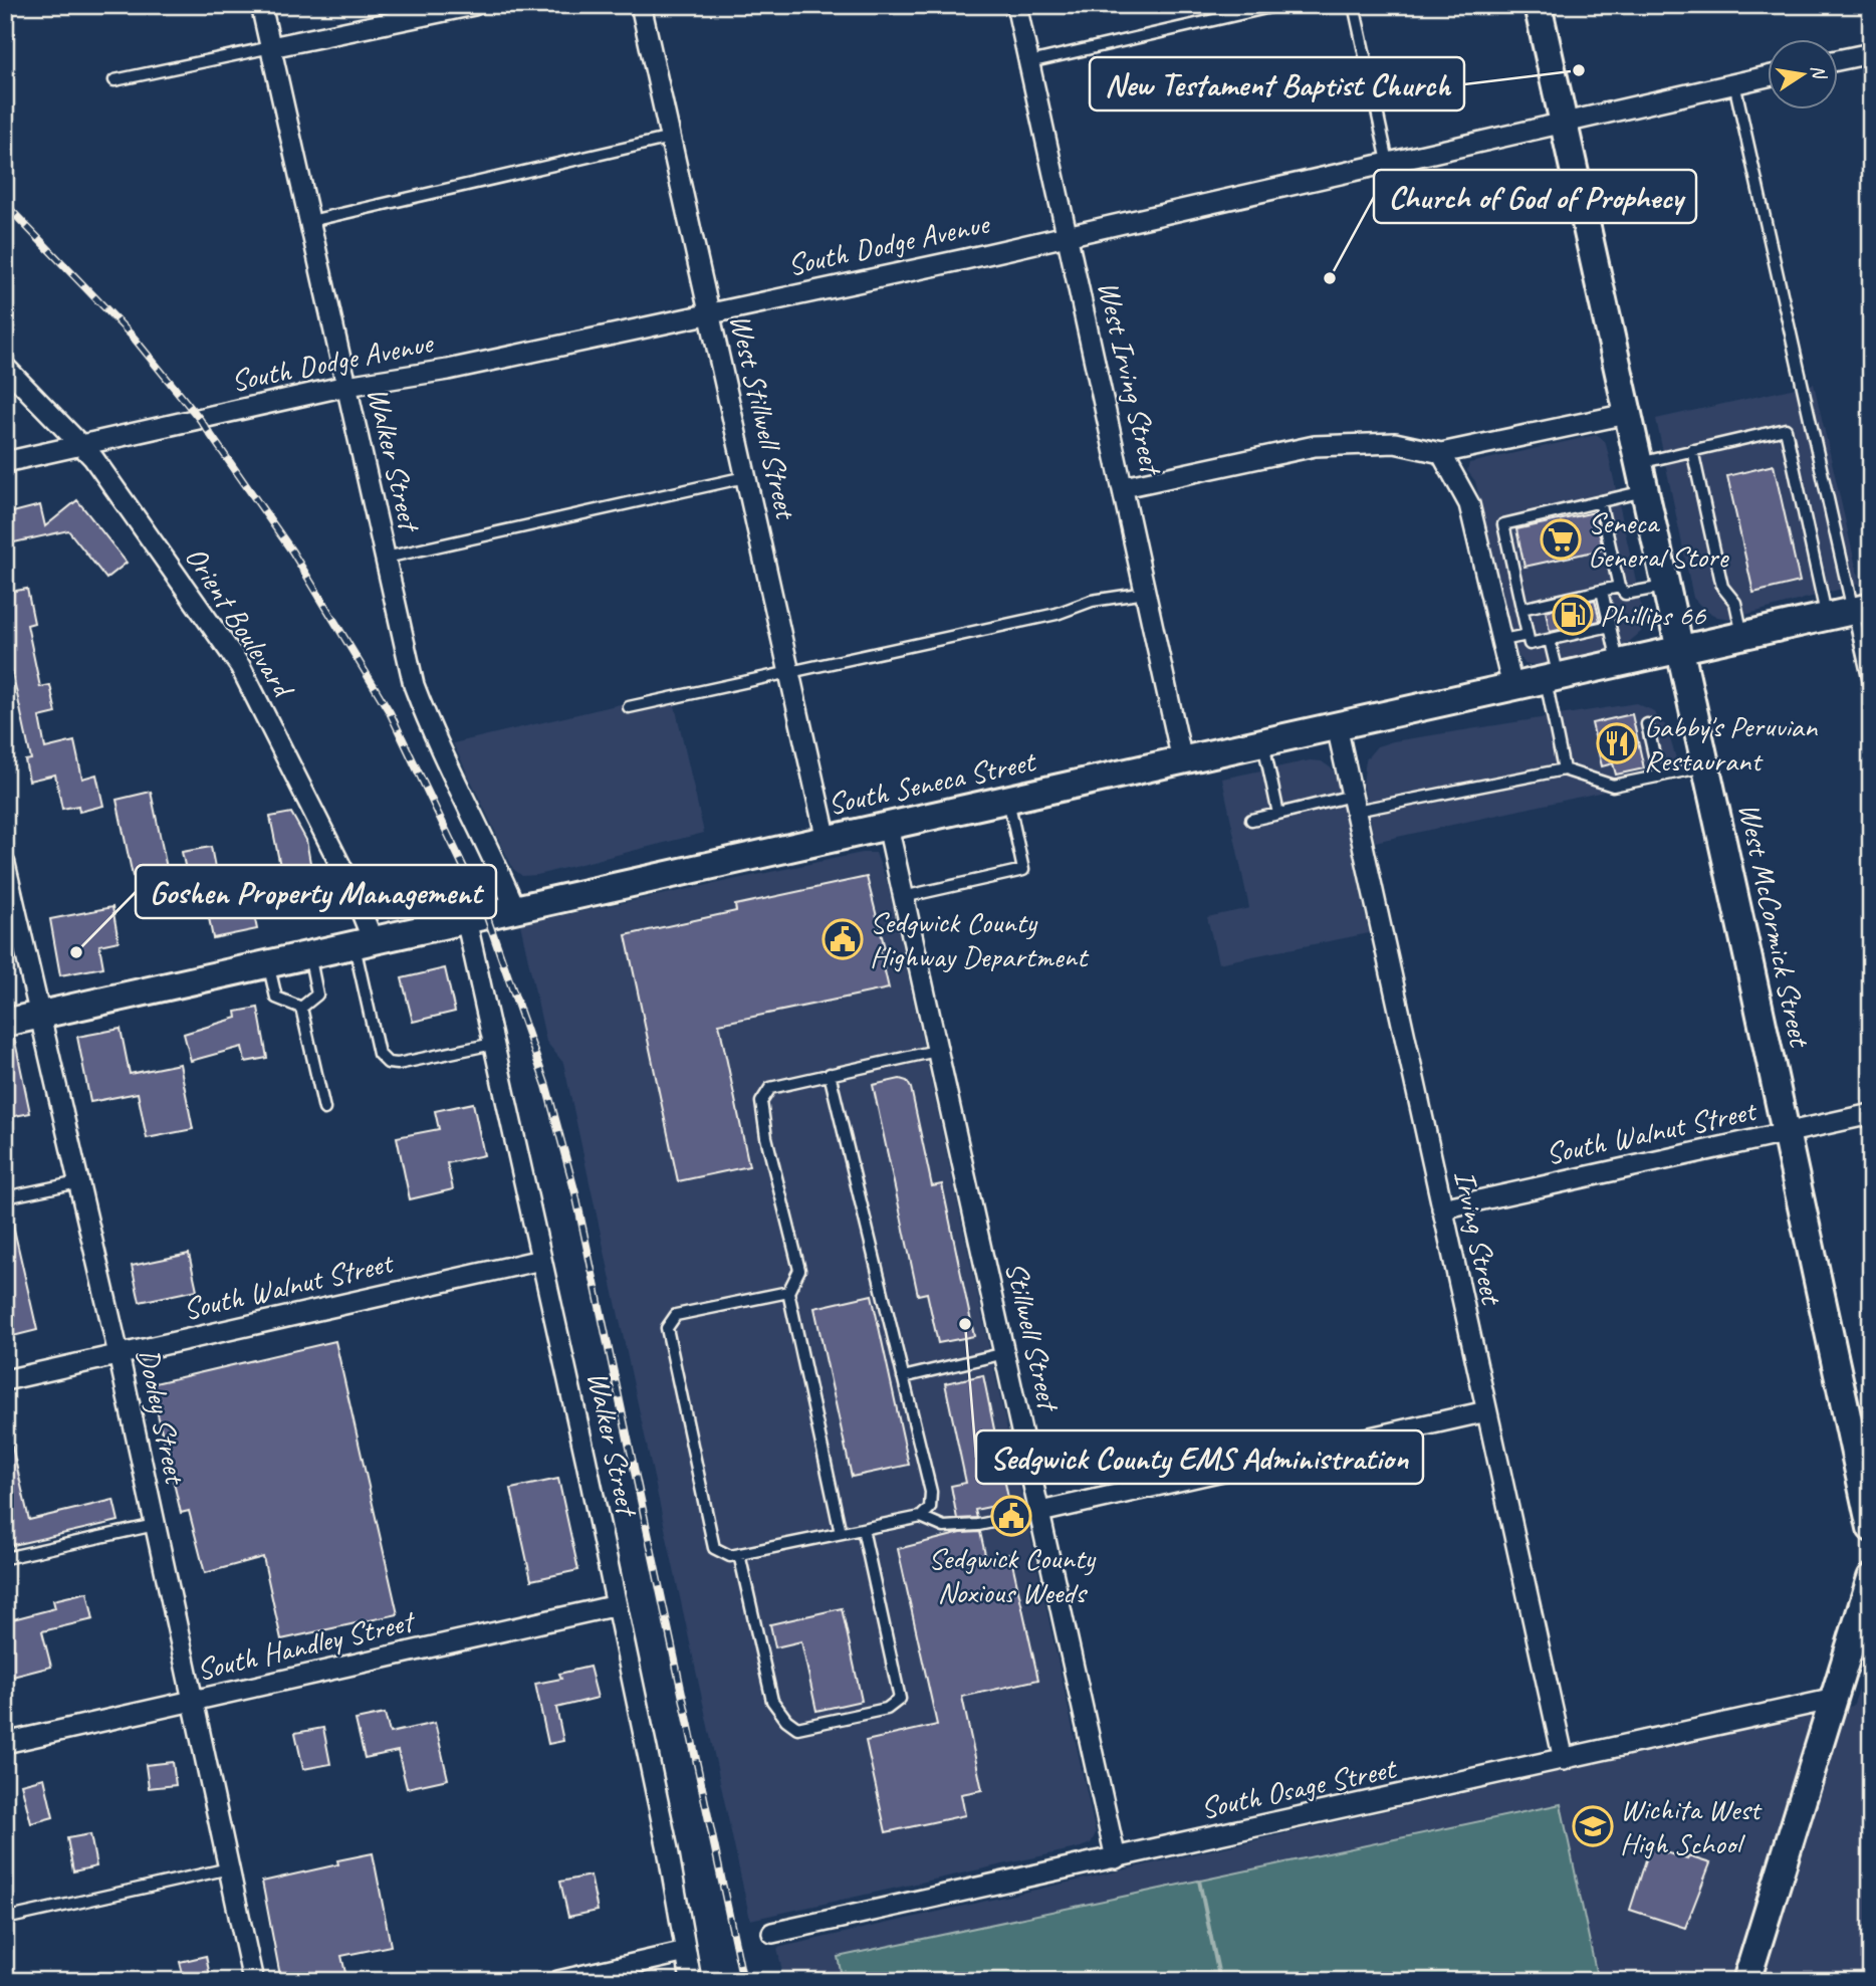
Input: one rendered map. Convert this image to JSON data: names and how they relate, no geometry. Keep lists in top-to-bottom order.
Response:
{
  "streets": {
    "street": [
      "South Dodge Avenue",
      "West Irving Street",
      "West Stillwell Street",
      "Walker Street",
      "Orient Boulevard",
      "South Seneca Street",
      "West McCormick Street",
      "South Walnut Street",
      "Irving Street",
      "Stillwell Street",
      "Dooley Street",
      "South Handley Street",
      "South Osage Street"
    ]
  },
  "crossings": [
    ["South Dodge Avenue", "West Irving Street"],
    ["South Dodge Avenue", "West Stillwell Street"],
    ["South Dodge Avenue", "Walker Street"],
    ["South Dodge Avenue", "Orient Boulevard"],
    ["South Dodge Avenue", "West McCormick Street"],
    ["West Irving Street", "South Seneca Street"],
    ["West Stillwell Street", "South Seneca Street"],
    ["Walker Street", "South Seneca Street"],
    ["Walker Street", "South Walnut Street"],
    ["Walker Street", "South Handley Street"],
    ["Orient Boulevard", "South Seneca Street"],
    ["South Seneca Street", "West McCormick Street"],
    ["South Seneca Street", "Irving Street"],
    ["South Seneca Street", "Stillwell Street"],
    ["South Seneca Street", "Dooley Street"],
    ["West McCormick Street", "South Walnut Street"],
    ["South Walnut Street", "Irving Street"],
    ["South Walnut Street", "Dooley Street"],
    ["Irving Street", "South Osage Street"],
    ["Stillwell Street", "South Osage Street"],
    ["Dooley Street", "South Handley Street"]
  ],
  "places": {
    "other": [
      "New Testament Baptist Church",
      "Church of God of Prophecy",
      "Goshen Property Management",
      "Sedgwick County EMS Administration"
    ],
    "supermarket": ["Seneca General Store"],
    "fuel station": ["Phillips 66"],
    "restaurant": ["Gabby's Peruvian Restaurant"],
    "public building": ["Sedgwick County Highway Department", "Sedgwick County Noxious Weeds"],
    "school or university": ["Wichita West High School"]
  },
  "north": "right"
}
